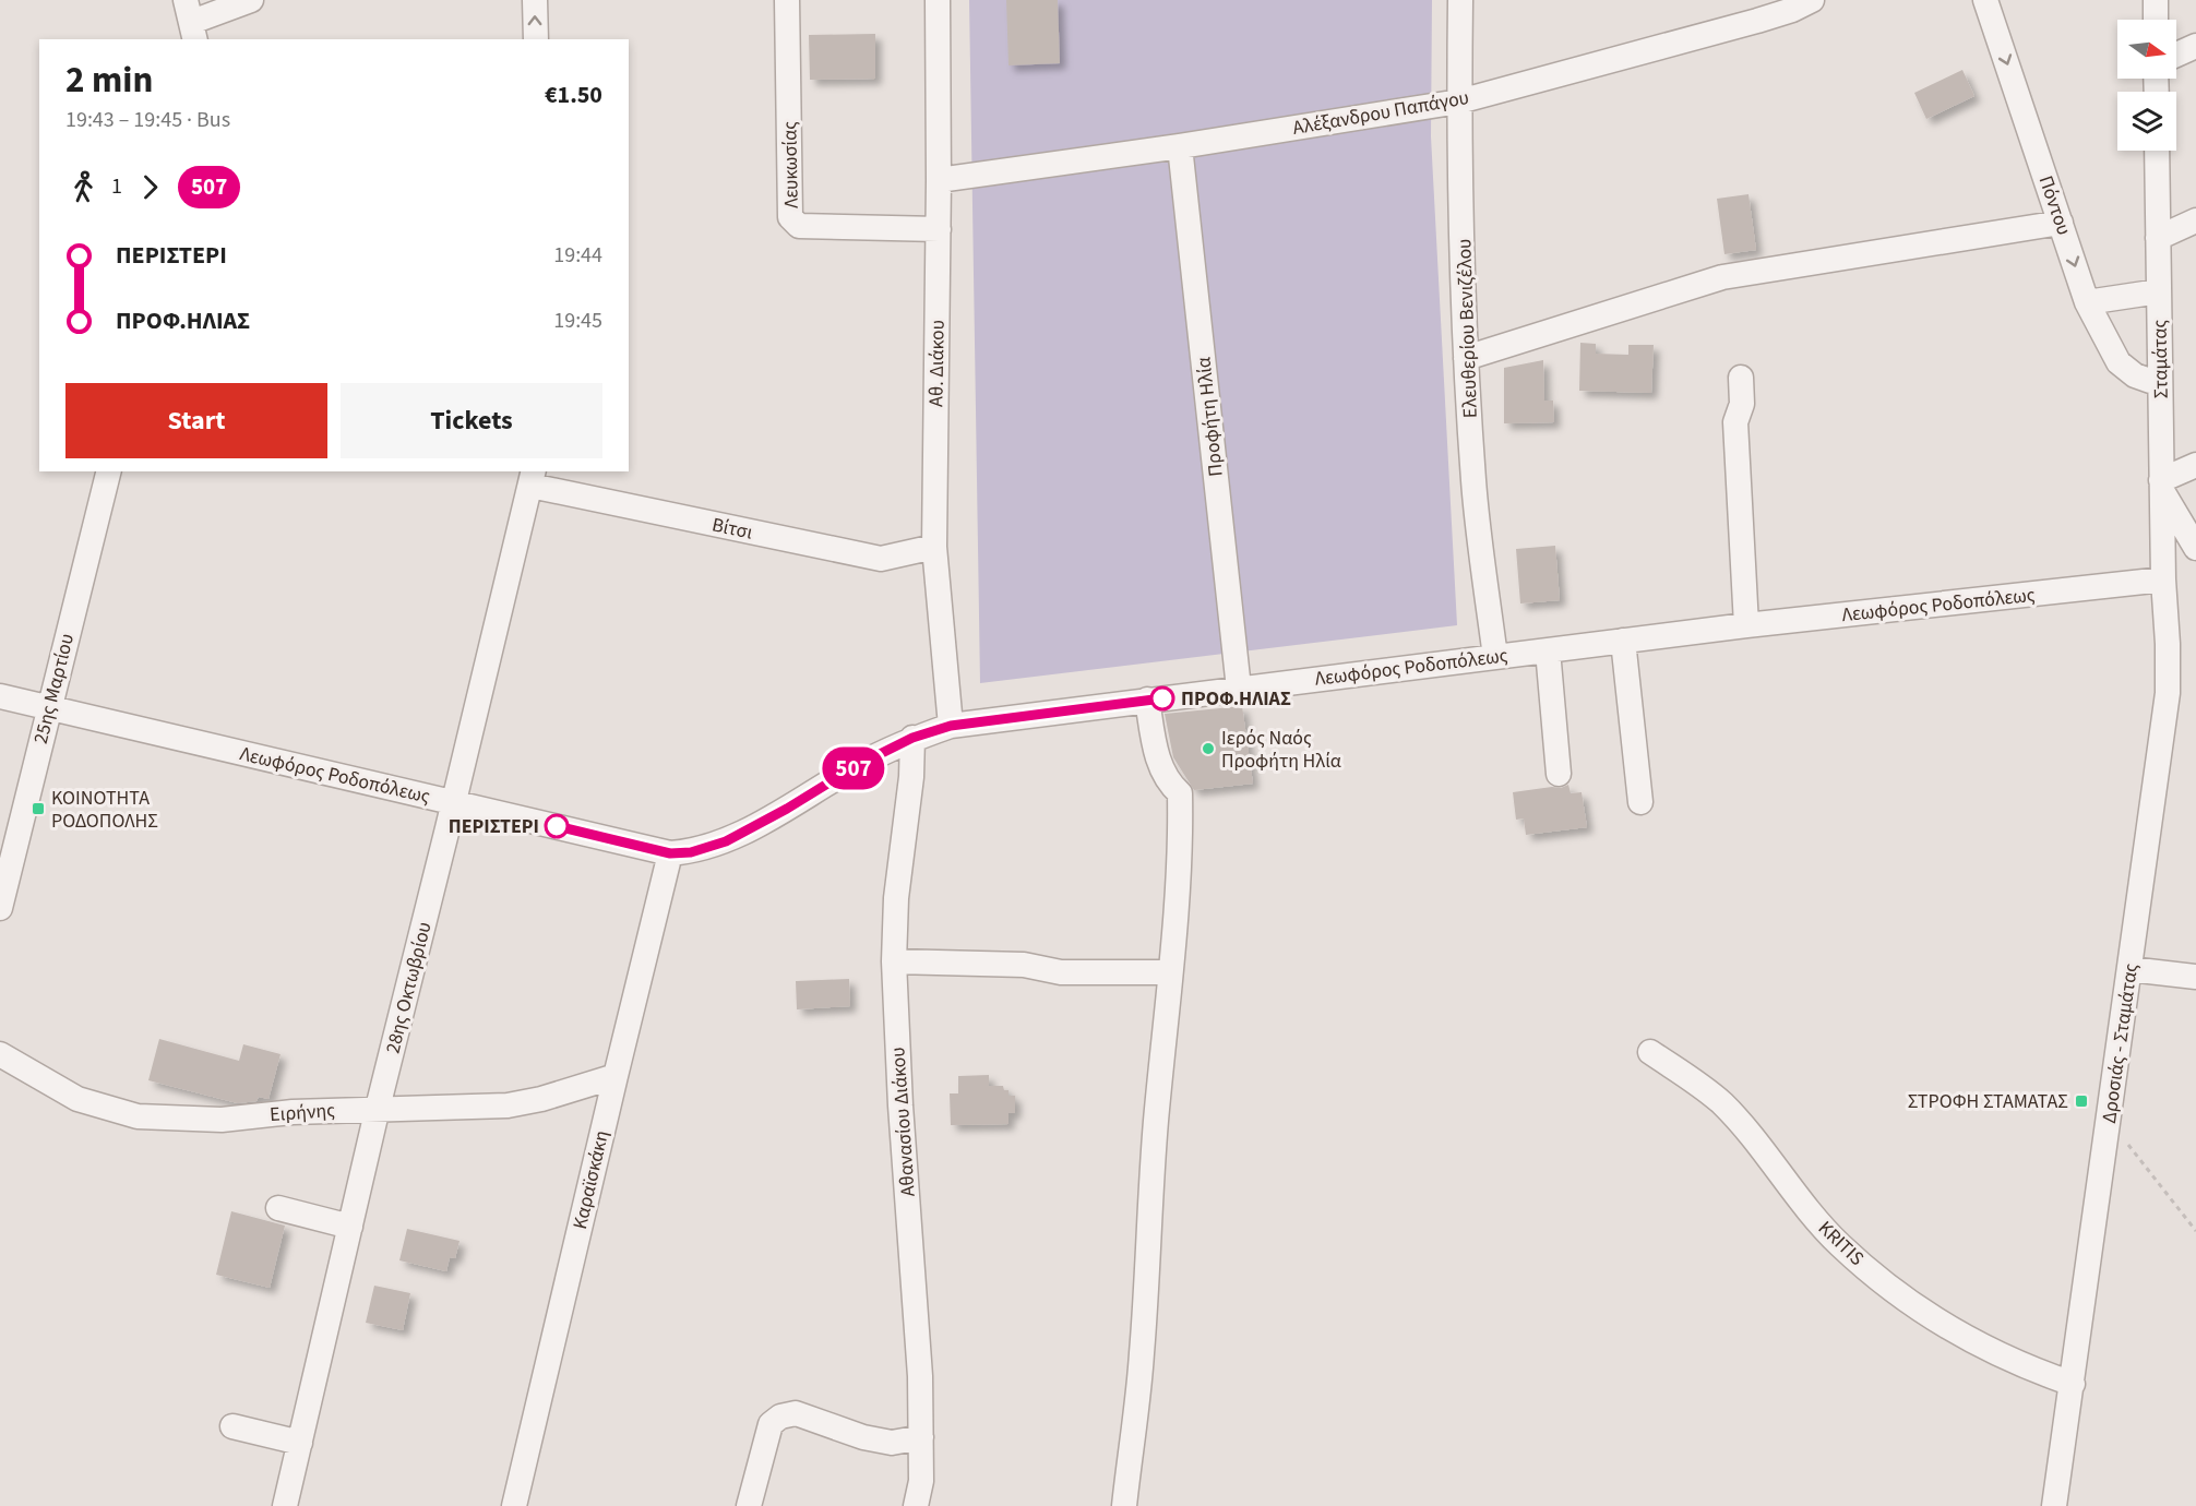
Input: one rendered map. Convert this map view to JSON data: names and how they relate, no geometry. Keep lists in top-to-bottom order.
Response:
{
  "streets": {
    "street": [
      "Αλέξανδρου Παπάγου",
      "Λευκωσίας",
      "Πόντου",
      "Ελευθερίου Βενιζέλου",
      "Σταμάτας",
      "Αθ. Διάκου",
      "Προφήτη Ηλία",
      "Βίτσι",
      "Λεωφόρος Ροδοπόλεως",
      "25ης Μαρτίου",
      "28ης Οκτωβρίου",
      "Δροσιάς - Σταμάτας",
      "Ειρήνης",
      "Αθανασίου Διάκου",
      "Καραϊσκάκη",
      "KRITIS"
    ]
  },
  "crossings": [
    ["Αλέξανδρου Παπάγου", "Ελευθερίου Βενιζέλου"],
    ["Αλέξανδρου Παπάγου", "Αθ. Διάκου"],
    ["Αλέξανδρου Παπάγου", "Προφήτη Ηλία"],
    ["Λευκωσίας", "Αθ. Διάκου"],
    ["Πόντου", "Σταμάτας"],
    ["Ελευθερίου Βενιζέλου", "Λεωφόρος Ροδοπόλεως"],
    ["Σταμάτας", "Λεωφόρος Ροδοπόλεως"],
    ["Σταμάτας", "Δροσιάς - Σταμάτας"],
    ["Αθ. Διάκου", "Βίτσι"],
    ["Αθ. Διάκου", "Λεωφόρος Ροδοπόλεως"],
    ["Προφήτη Ηλία", "Λεωφόρος Ροδοπόλεως"],
    ["Βίτσι", "28ης Οκτωβρίου"],
    ["Λεωφόρος Ροδοπόλεως", "25ης Μαρτίου"],
    ["Λεωφόρος Ροδοπόλεως", "28ης Οκτωβρίου"],
    ["Λεωφόρος Ροδοπόλεως", "Δροσιάς - Σταμάτας"],
    ["Λεωφόρος Ροδοπόλεως", "Αθανασίου Διάκου"],
    ["Λεωφόρος Ροδοπόλεως", "Καραϊσκάκη"],
    ["28ης Οκτωβρίου", "Ειρήνης"],
    ["Δροσιάς - Σταμάτας", "KRITIS"],
    ["Ειρήνης", "Καραϊσκάκη"]
  ],
  "one_way": ["Πόντου"],
  "places": {
    "other": ["ΠΡΟΦ.ΗΛΙΑΣ", "Ιερός Ναός Προφήτη Ηλία", "ΠΕΡΙΣΤΕΡΙ"],
    "transit": ["ΚΟΙΝΟΤΗΤΑ ΡΟΔΟΠΟΛΗΣ", "ΣΤΡΟΦΗ ΣΤΑΜΑΤΑΣ"]
  },
  "lines": ["bus line 507"],
  "north": "right",
  "page": {
    "on_map": "507",
    "heading": ["2 min", "19:43 – 19:45 · Bus", "€1.50"],
    "legs": ["1", "507"],
    "list": [
      {
        "name": "ΠΕΡΙΣΤΕΡΙ",
        "value": "19:44"
      },
      {
        "name": "ΠΡΟΦ.ΗΛΙΑΣ",
        "value": "19:45"
      }
    ],
    "buttons": ["Start", "Tickets"]
  }
}
